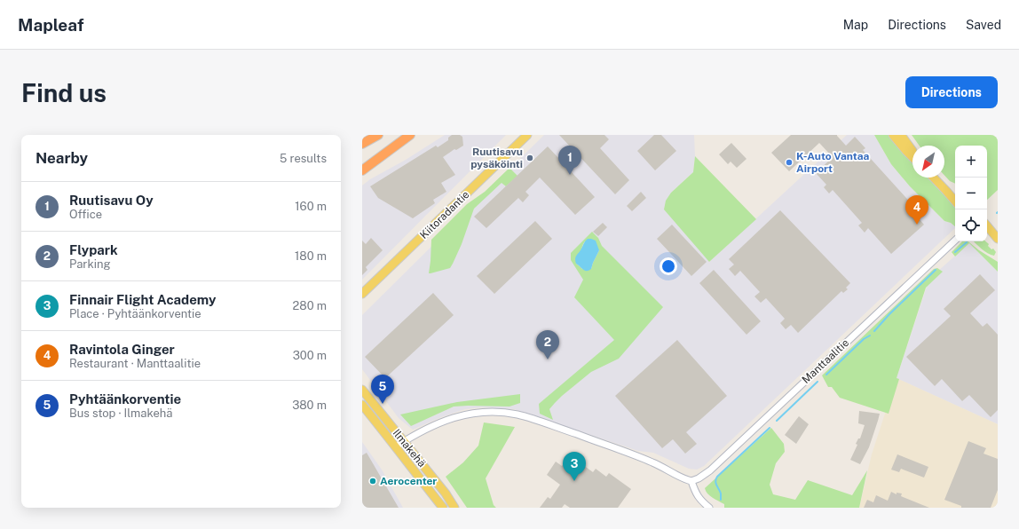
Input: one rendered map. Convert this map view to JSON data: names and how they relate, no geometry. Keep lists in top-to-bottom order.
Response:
{
  "streets": {
    "main road": ["Kiitoradantie", "Ilmakehä"],
    "street": ["Manttaalitie"]
  },
  "places": ["Ruutisavu pysäköinti", "K-Auto Vantaa Airport", "Aerocenter"],
  "north": "bottom left",
  "page": {
    "header": "Mapleaf",
    "nav": ["Map", "Directions", "Saved"],
    "buttons": "Directions",
    "title": "Find us",
    "heading": ["Nearby", "5 results"],
    "map_buttons": ["+", "−"],
    "pins": [
      "1",
      "4",
      "2",
      "5",
      "3"
    ],
    "list": [
      {
        "mark": "1",
        "name": "Ruutisavu Oy",
        "note": "Office",
        "value": "160 m"
      },
      {
        "mark": "2",
        "name": "Flypark",
        "note": "Parking",
        "value": "180 m"
      },
      {
        "mark": "3",
        "name": "Finnair Flight Academy",
        "note": "Place · Pyhtäänkorventie",
        "value": "280 m"
      },
      {
        "mark": "4",
        "name": "Ravintola Ginger",
        "note": "Restaurant · Manttaalitie",
        "value": "300 m"
      },
      {
        "mark": "5",
        "name": "Pyhtäänkorventie",
        "note": "Bus stop · Ilmakehä",
        "value": "380 m"
      }
    ]
  }
}
